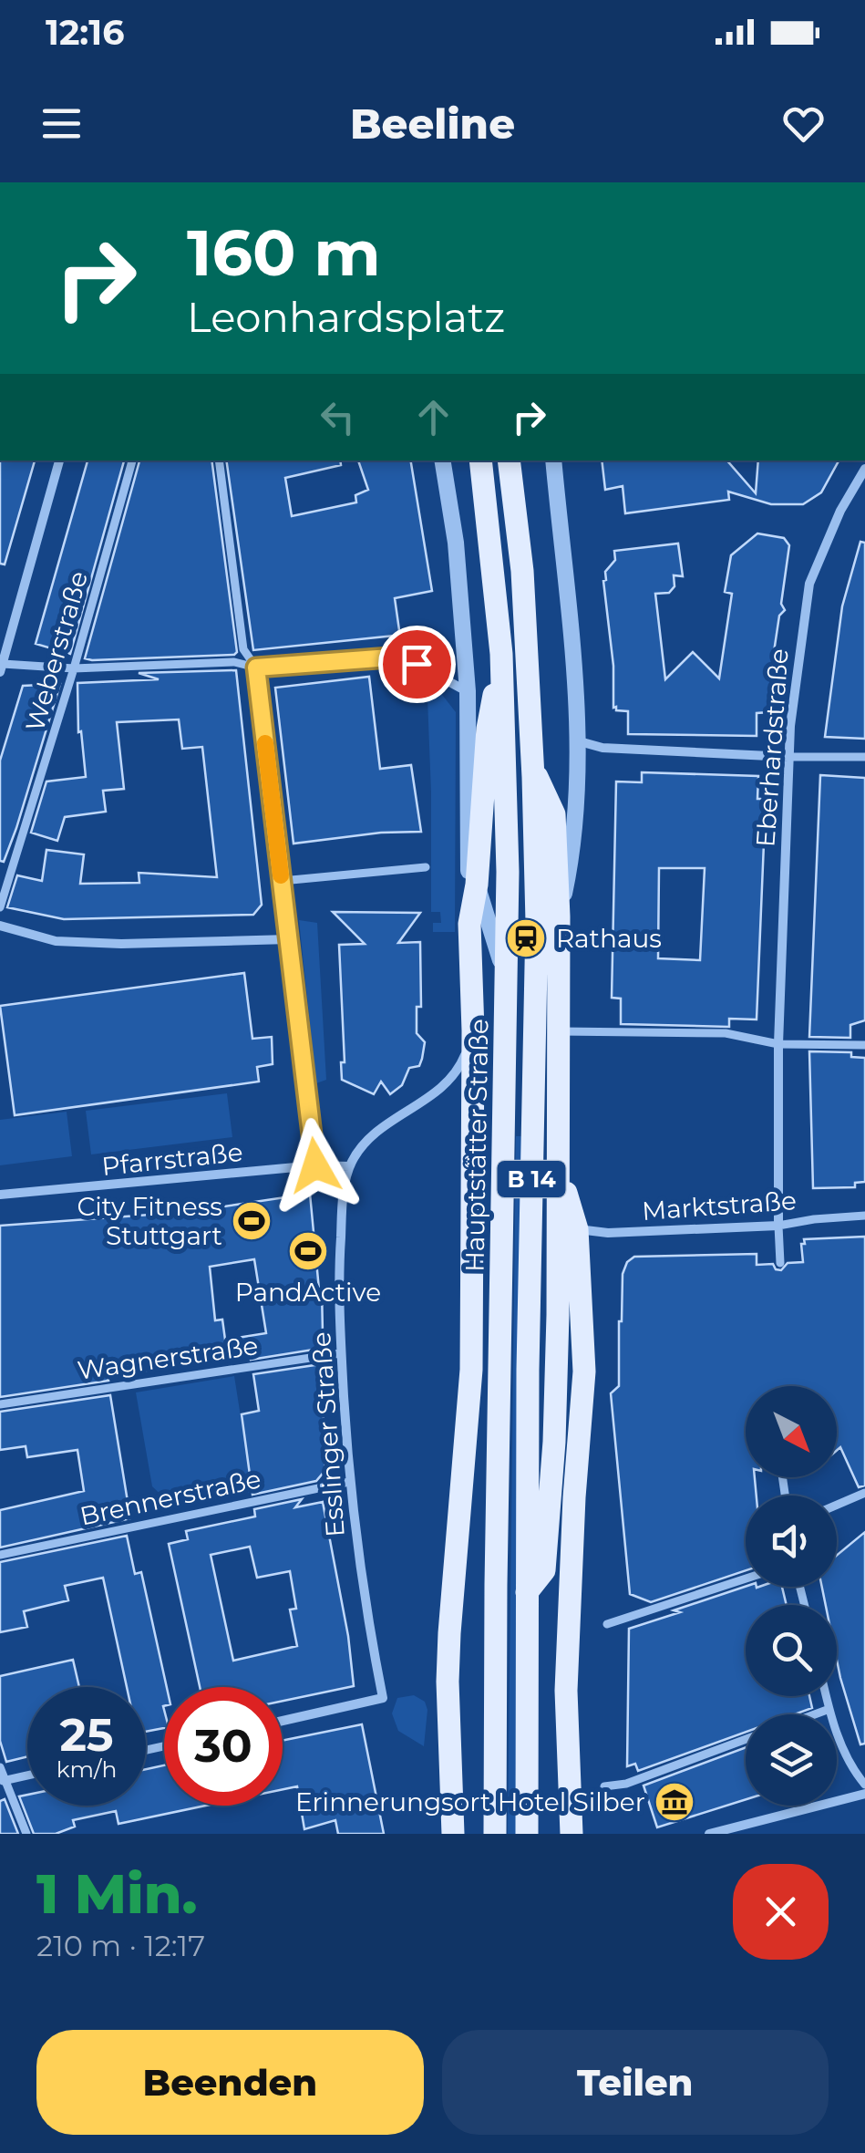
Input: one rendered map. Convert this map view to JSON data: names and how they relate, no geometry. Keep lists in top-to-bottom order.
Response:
{
  "streets": {
    "main road": ["Hauptstätter Straße", "B 14"],
    "street": [
      "Weberstraße",
      "Eberhardstraße",
      "Pfarrstraße",
      "Marktstraße",
      "Wagnerstraße",
      "Esslinger Straße",
      "Brennerstraße"
    ]
  },
  "crossings": [
    ["Eberhardstraße", "Marktstraße"],
    ["Hauptstätter Straße", "B 14"],
    ["Pfarrstraße", "Esslinger Straße"],
    ["B 14", "Marktstraße"],
    ["Wagnerstraße", "Esslinger Straße"],
    ["Esslinger Straße", "Brennerstraße"]
  ],
  "places": {
    "station": ["Rathaus"],
    "sports": ["City Fitness Stuttgart", "PandActive"],
    "museum": ["Erinnerungsort Hotel Silber"]
  },
  "north": "bottom right",
  "page": {
    "status": "12:16",
    "header": "Beeline",
    "turn": ["160 m", "Leonhardsplatz"],
    "speed": "25 km/h",
    "limit": "30",
    "heading": ["1 Min.", "210 m · 12:17"],
    "buttons": ["Beenden", "Teilen"]
  }
}
